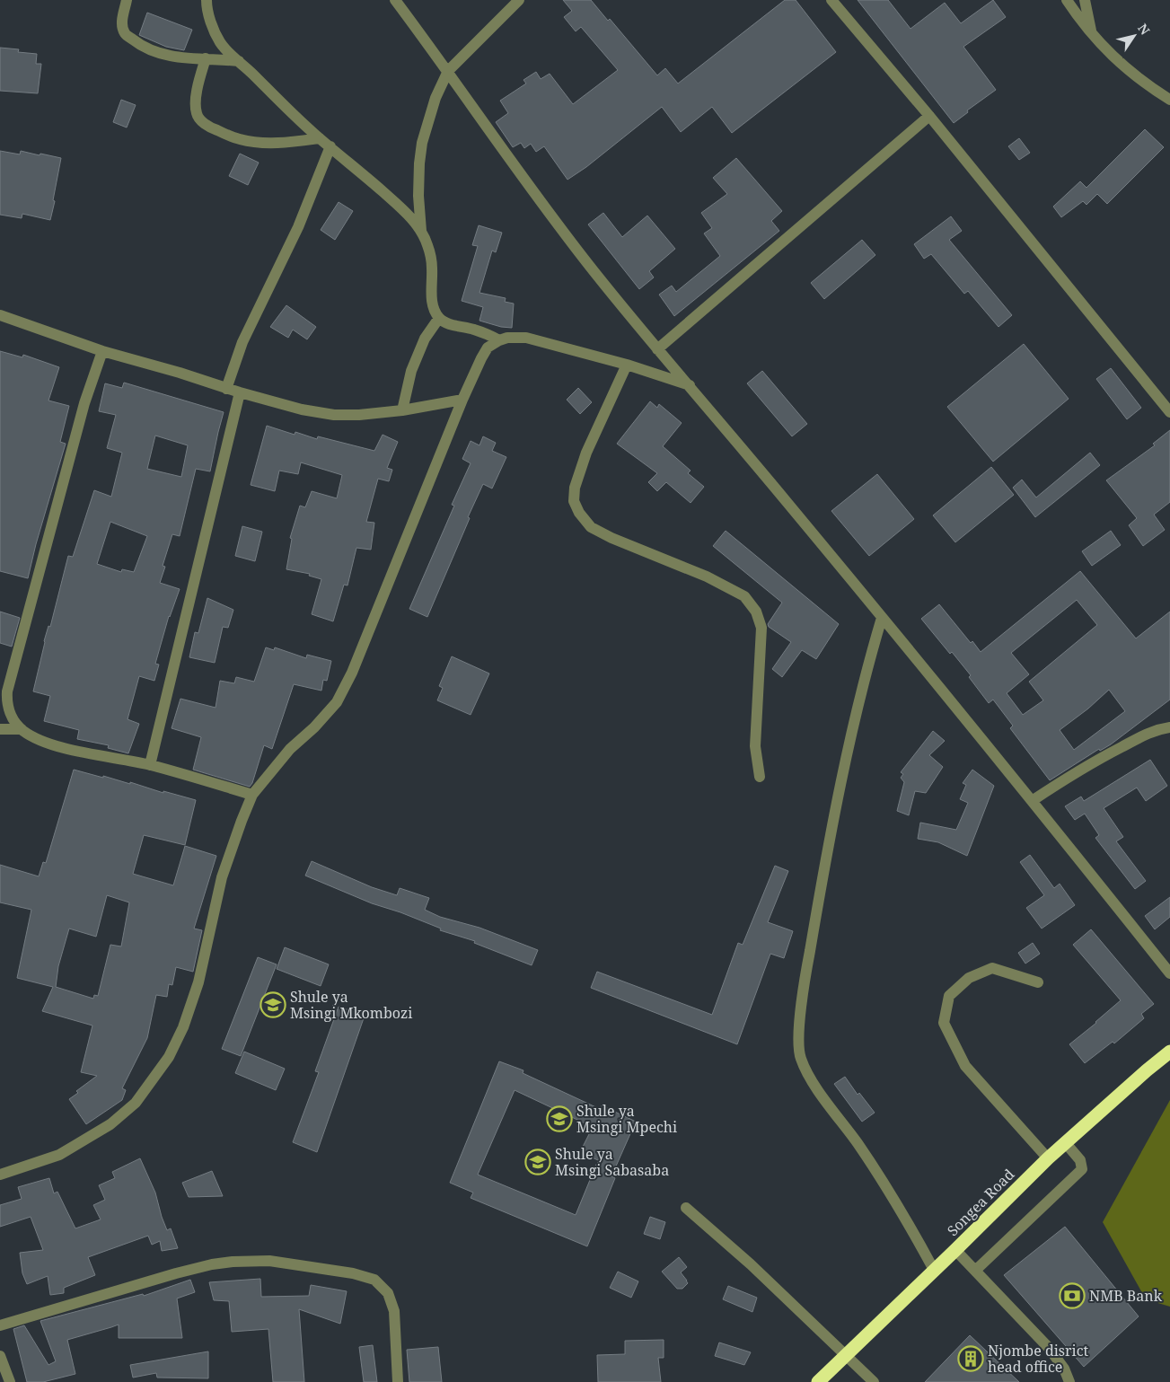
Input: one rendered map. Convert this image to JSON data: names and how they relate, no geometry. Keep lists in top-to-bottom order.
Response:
{
  "streets": {
    "highway": ["Songea Road"]
  },
  "places": {
    "school or university": ["Shule ya Msingi Mkombozi", "Shule ya Msingi Mpechi", "Shule ya Msingi Sabasaba"],
    "bank": ["NMB Bank"],
    "building": ["Njombe disrict head office"]
  },
  "north": "top right"
}
